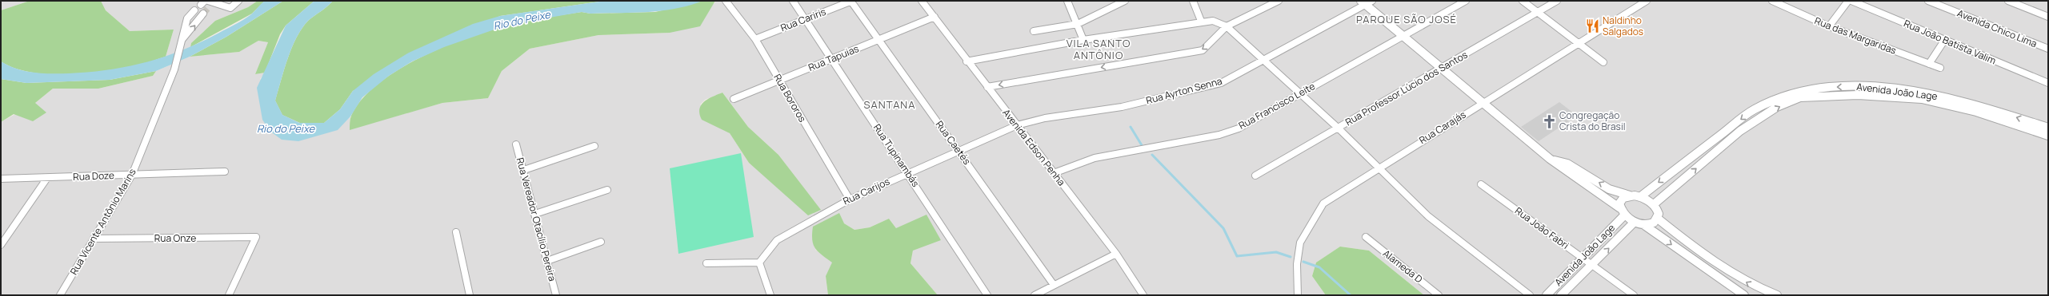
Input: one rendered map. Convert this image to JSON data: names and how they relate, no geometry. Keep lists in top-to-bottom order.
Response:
{
  "streets": {
    "street": [
      "Rua Cariris",
      "Avenida Chico Lima",
      "Rua das Margaridas",
      "Rua João Batista Valim",
      "Rua Tapuias",
      "Rua Professor Lúcio dos Santos",
      "Rua Ayrton Senna",
      "Avenida João Lage",
      "Rua Bororos",
      "Rua Francisco Leite",
      "Rua Carajás",
      "Rua Caetés",
      "Avenida Edson Penha",
      "Rua Tupinambás",
      "Rua Doze",
      "Rua Carijos",
      "Rua Vereador Otacílio Pereira",
      "Rua Vicente Antônio Marins",
      "Rua João Fabri",
      "Rua Onze",
      "Alameda D"
    ]
  },
  "crossings": [
    ["Rua Cariris", "Rua Bororos"],
    ["Rua Cariris", "Rua Caetés"],
    ["Rua Cariris", "Rua Tupinambás"],
    ["Rua Tapuias", "Rua Bororos"],
    ["Rua Tapuias", "Rua Caetés"],
    ["Rua Tapuias", "Avenida Edson Penha"],
    ["Rua Tapuias", "Rua Tupinambás"],
    ["Rua Ayrton Senna", "Avenida Edson Penha"],
    ["Rua Ayrton Senna", "Rua Carijos"],
    ["Avenida João Lage", "Rua João Fabri"],
    ["Rua Bororos", "Rua Carijos"],
    ["Rua Francisco Leite", "Avenida Edson Penha"],
    ["Rua Caetés", "Rua Carijos"],
    ["Avenida Edson Penha", "Rua Carijos"],
    ["Rua Tupinambás", "Rua Carijos"],
    ["Rua Doze", "Rua Vicente Antônio Marins"],
    ["Rua Vicente Antônio Marins", "Rua Onze"]
  ],
  "districts": ["PARQUE SÃO JOSÉ", "VILA SANTO ANTÔNIO", "SANTANA"],
  "water": ["Rio do Peixe"],
  "places": {
    "restaurant": ["Naldinho Salgados"],
    "church": ["Congregação Crista do Brasil"]
  }
}
